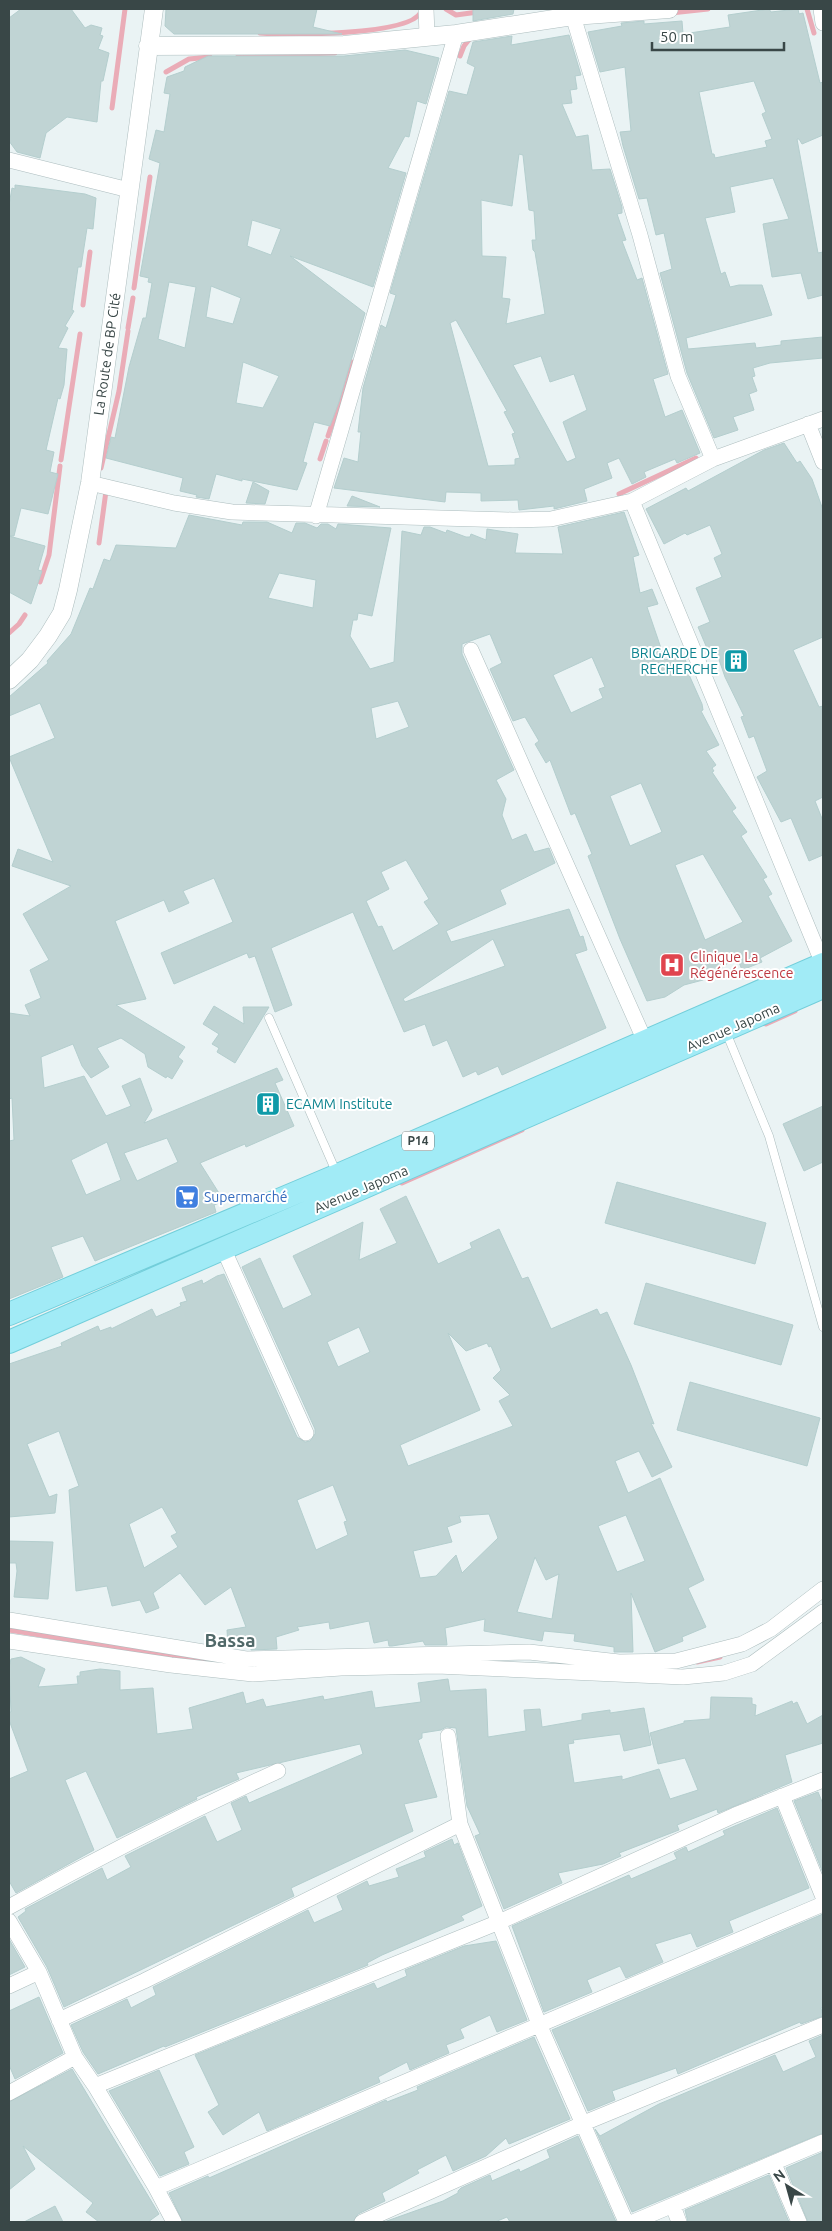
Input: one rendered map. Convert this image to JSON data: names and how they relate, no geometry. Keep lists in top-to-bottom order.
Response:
{
  "streets": {
    "main road": ["Avenue Japoma", "P14"],
    "street": ["La Route de BP Cité"]
  },
  "districts": ["Bassa"],
  "places": {
    "building": ["BRIGARDE DE RECHERCHE", "ECAMM Institute"],
    "hospital": ["Clinique La Régénérescence"],
    "supermarket": ["Supermarché"]
  },
  "scale_bar": "50 m",
  "north": "top left"
}
